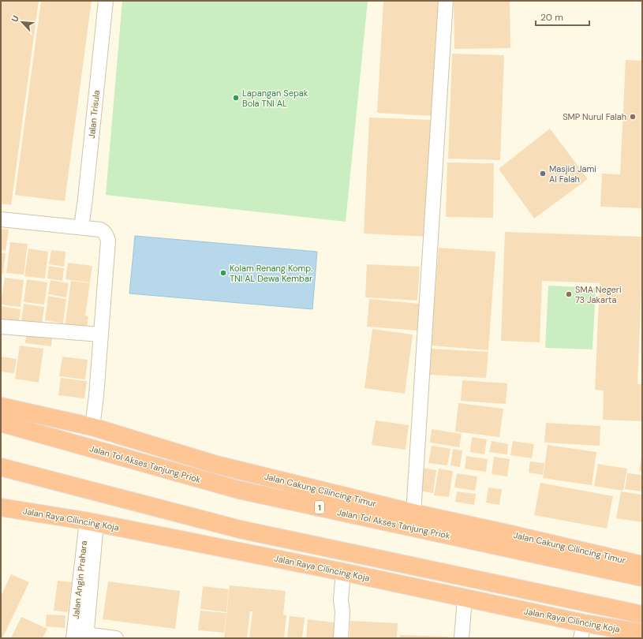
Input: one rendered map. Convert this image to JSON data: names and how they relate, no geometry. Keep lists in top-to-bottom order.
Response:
{
  "streets": {
    "highway": [
      "Jalan Tol Akses Tanjung Priok",
      "Jalan Cakung Cilincing Timur",
      "1",
      "Jalan Raya Cilincing Koja"
    ],
    "street": ["Jalan Trisula", "Jalan Angin Prahara"]
  },
  "crossings": [
    ["Jalan Raya Cilincing Koja", "Jalan Angin Prahara"]
  ],
  "places": [
    "Lapangan Sepak Bola TNI AL",
    "SMP Nurul Falah",
    "Masjid Jami Al Falah",
    "Kolam Renang Komp. TNI AL Dewa Kembar",
    "SMA Negeri 73 Jakarta"
  ],
  "scale_bar": "20 m",
  "north": "top left"
}
